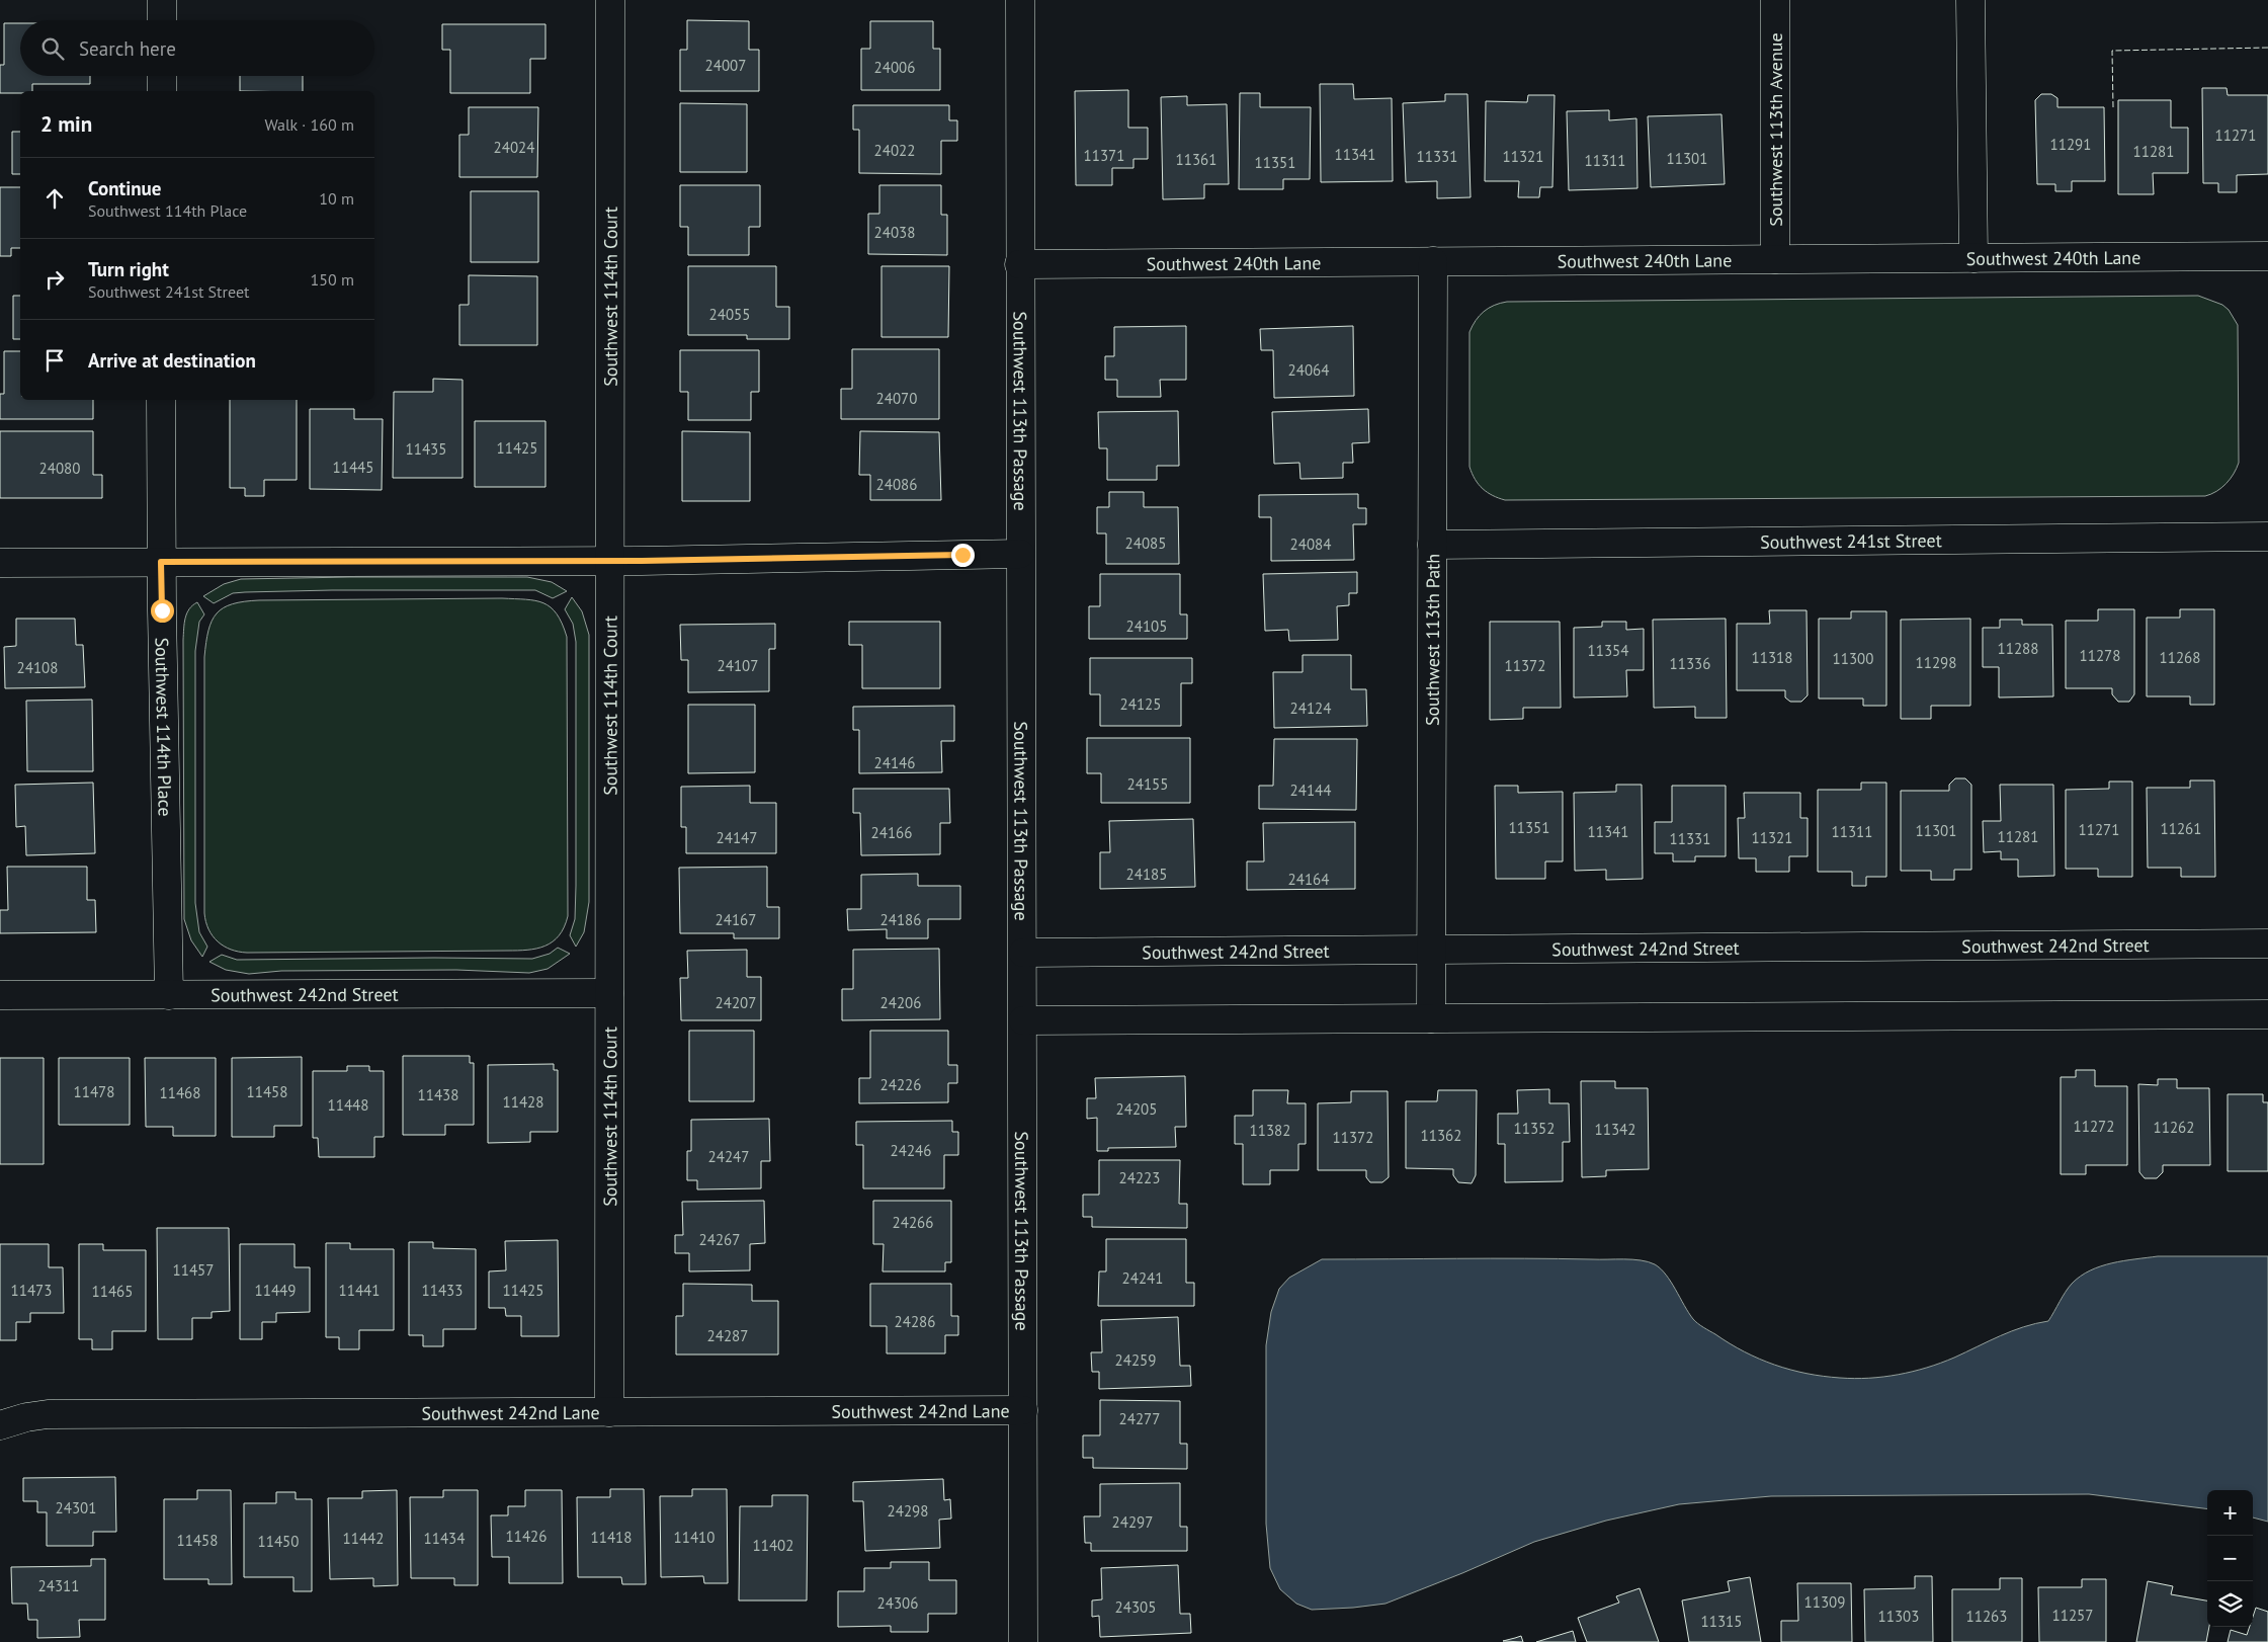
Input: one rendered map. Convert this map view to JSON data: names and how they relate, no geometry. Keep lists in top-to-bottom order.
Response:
{
  "streets": {
    "street": [
      "Southwest 113th Avenue",
      "Southwest 240th Lane",
      "Southwest 114th Court",
      "Southwest 113th Passage",
      "Southwest 241st Street",
      "Southwest 113th Path",
      "Southwest 114th Place",
      "Southwest 242nd Street",
      "Southwest 242nd Lane"
    ]
  },
  "crossings": [
    ["Southwest 113th Avenue", "Southwest 240th Lane"],
    ["Southwest 240th Lane", "Southwest 113th Passage"],
    ["Southwest 240th Lane", "Southwest 113th Path"],
    ["Southwest 114th Court", "Southwest 242nd Street"],
    ["Southwest 114th Court", "Southwest 242nd Lane"],
    ["Southwest 113th Passage", "Southwest 242nd Street"],
    ["Southwest 113th Passage", "Southwest 242nd Lane"],
    ["Southwest 241st Street", "Southwest 113th Path"],
    ["Southwest 113th Path", "Southwest 242nd Street"],
    ["Southwest 114th Place", "Southwest 242nd Street"]
  ],
  "house_numbers": [
    "24007",
    "24006",
    "11271",
    "11291",
    "24024",
    "24022",
    "11281",
    "11341",
    "11371",
    "11331",
    "11321",
    "11301",
    "11361",
    "11311",
    "11351",
    "24038",
    "24055",
    "24064",
    "24070",
    "11425",
    "11435",
    "11445",
    "24080",
    "24086",
    "24085",
    "24084",
    "24105",
    "11288",
    "11354",
    "11278",
    "11318",
    "11268",
    "11300",
    "11298",
    "11336",
    "24107",
    "11372",
    "24108",
    "24125",
    "24124",
    "24146",
    "24155",
    "24144",
    "11351",
    "11261",
    "11271",
    "11301",
    "11341",
    "11311",
    "24166",
    "11281",
    "24147",
    "11321",
    "11331",
    "24185",
    "24164",
    "24167",
    "24186",
    "24207",
    "24206",
    "24226",
    "11478",
    "11458",
    "11468",
    "11438",
    "11428",
    "11448",
    "24205",
    "11272",
    "11262",
    "11352",
    "11342",
    "11382",
    "11362",
    "11372",
    "24246",
    "24247",
    "24223",
    "24266",
    "24267",
    "11457",
    "24241",
    "11473",
    "11449",
    "11441",
    "11433",
    "11425",
    "11465",
    "24286",
    "24287",
    "24259",
    "24277",
    "24301",
    "24298",
    "24297",
    "11426",
    "11418",
    "11410",
    "11442",
    "11434",
    "11458",
    "11450",
    "11402",
    "24311",
    "11309",
    "24306",
    "24305",
    "11257",
    "11303",
    "11263",
    "11315"
  ],
  "page": {
    "search": "Search here",
    "heading": ["2 min", "Walk · 160 m"],
    "list": [
      ["Continue", "Southwest 114th Place", "10 m"],
      ["Turn right", "Southwest 241st Street", "150 m"],
      "Arrive at destination"
    ],
    "map_buttons": ["+", "−"]
  }
}
